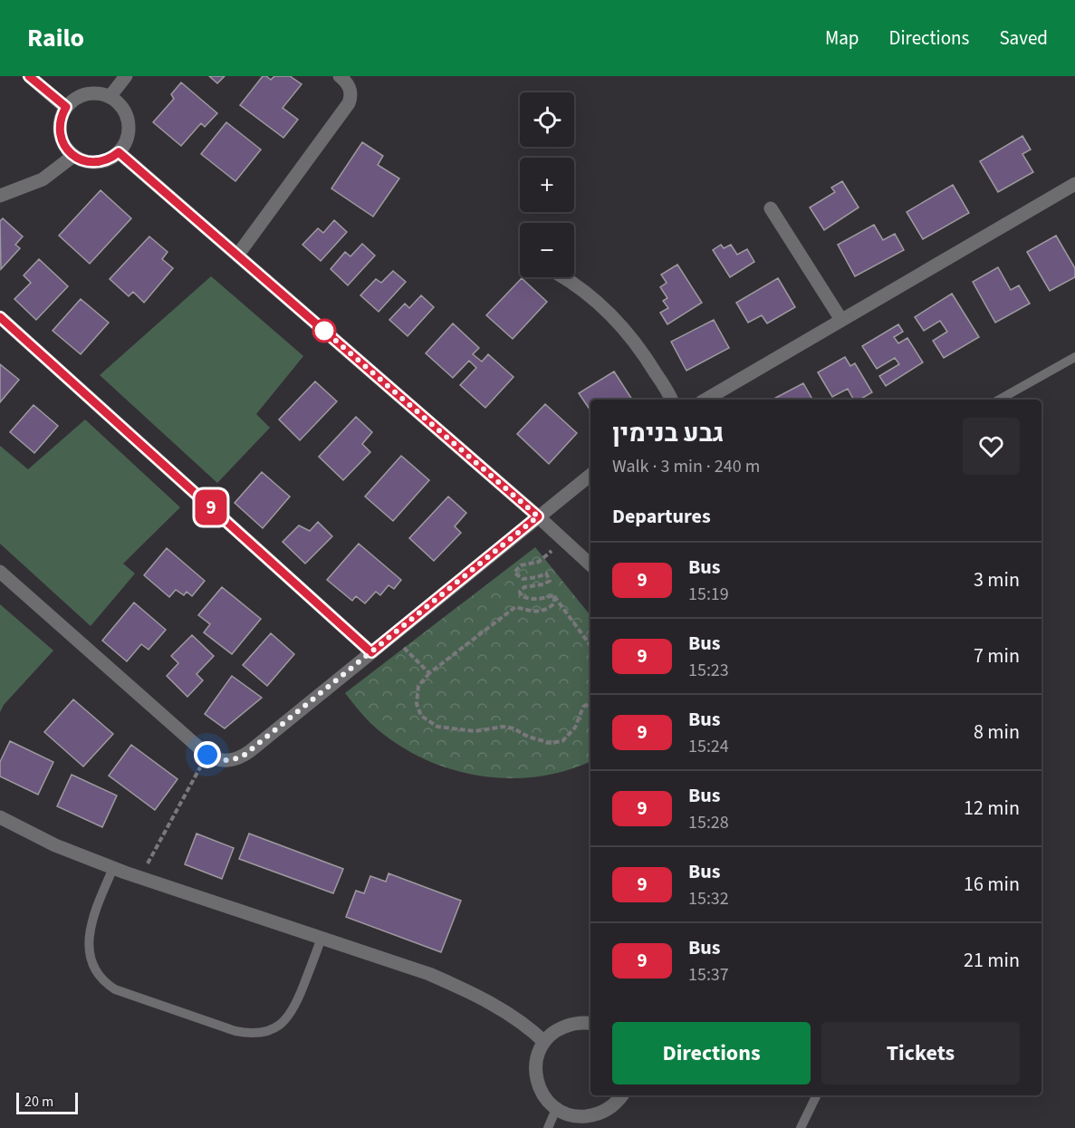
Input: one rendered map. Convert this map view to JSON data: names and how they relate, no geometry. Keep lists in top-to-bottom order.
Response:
{
  "lines": ["bus line 9"],
  "scale_bar": "20 m",
  "page": {
    "header": "Railo",
    "nav": ["Map", "Directions", "Saved"],
    "on_map": "9",
    "map_buttons": ["+", "−"],
    "heading": [
      ["גבע בנימין", "Walk · 3 min · 240 m"],
      "Departures"
    ],
    "list": [
      {
        "mark": "9",
        "name": "Bus",
        "note": "15:19",
        "value": "3 min"
      },
      {
        "mark": "9",
        "name": "Bus",
        "note": "15:23",
        "value": "7 min"
      },
      {
        "mark": "9",
        "name": "Bus",
        "note": "15:24",
        "value": "8 min"
      },
      {
        "mark": "9",
        "name": "Bus",
        "note": "15:28",
        "value": "12 min"
      },
      {
        "mark": "9",
        "name": "Bus",
        "note": "15:32",
        "value": "16 min"
      },
      {
        "mark": "9",
        "name": "Bus",
        "note": "15:37",
        "value": "21 min"
      }
    ],
    "buttons": ["Directions", "Tickets"],
    "scale": "20 m"
  }
}
